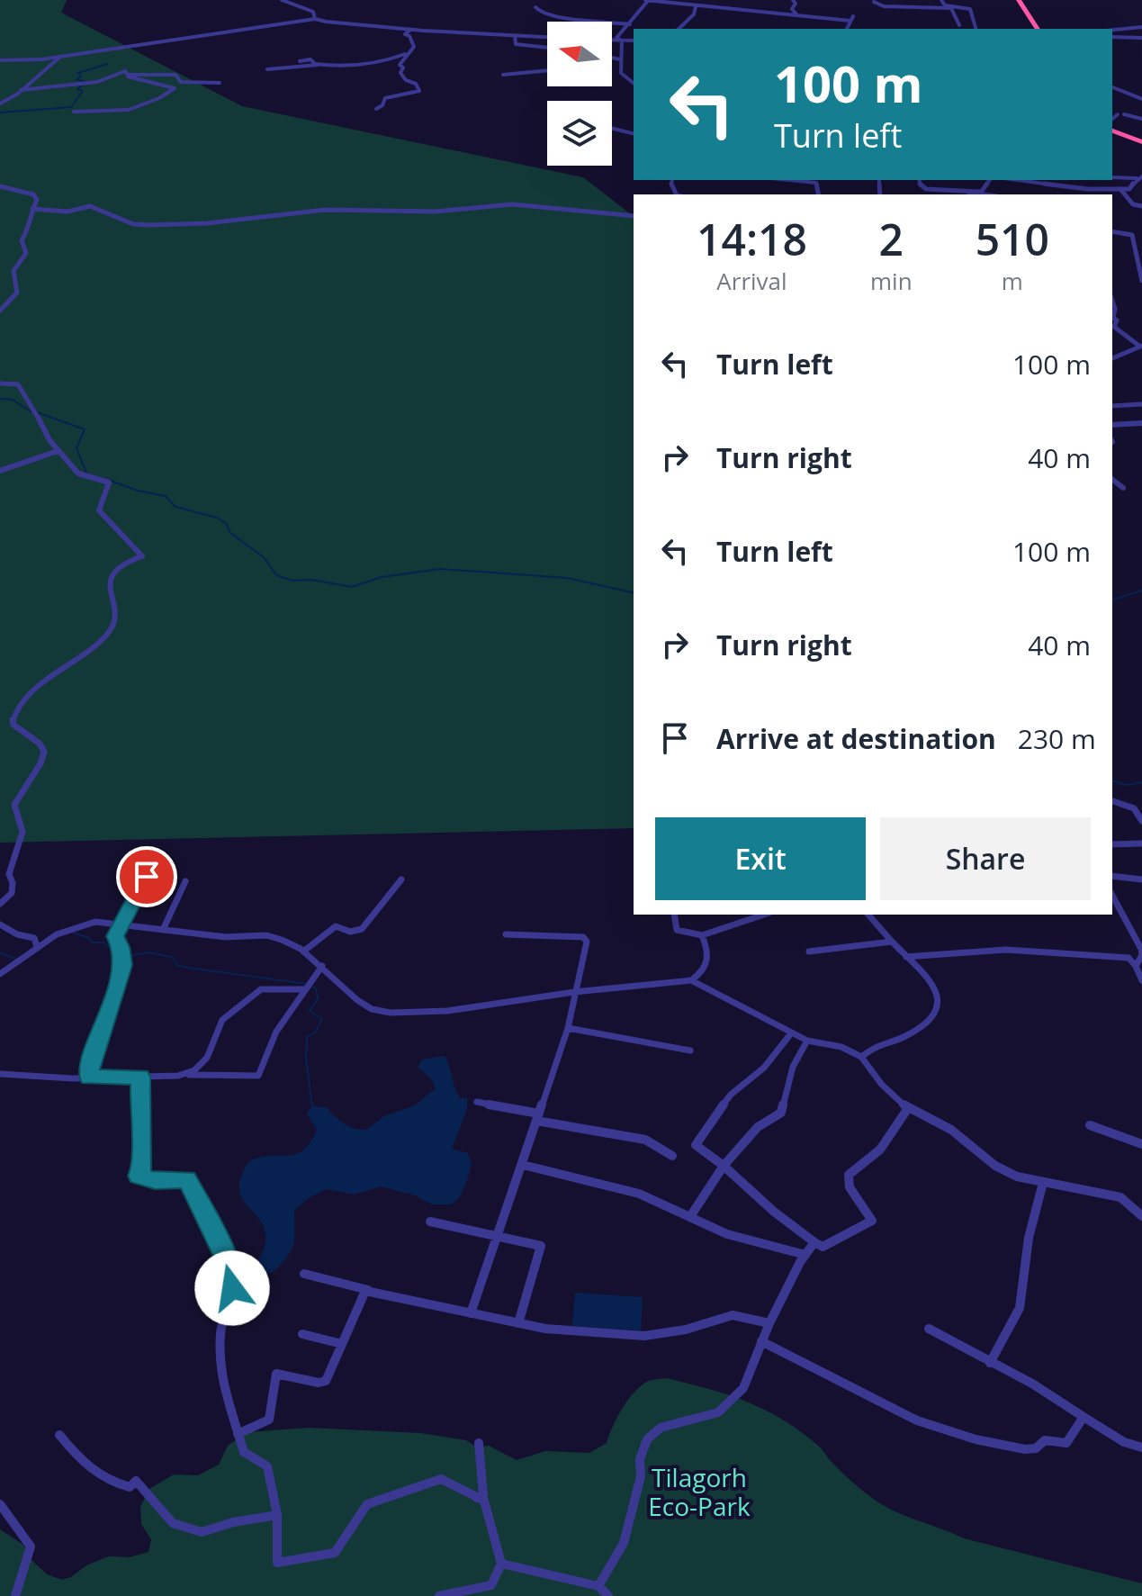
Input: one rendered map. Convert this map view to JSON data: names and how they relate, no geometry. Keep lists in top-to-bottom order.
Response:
{
  "parks": ["Tilagorh Eco-Park"],
  "north": "left",
  "page": {
    "turn": ["100 m", "Turn left"],
    "eta": [
      "14:18",
      "Arrival",
      "2",
      "min",
      "510",
      "m"
    ],
    "list": [
      {
        "name": "Turn left",
        "value": "100 m"
      },
      {
        "name": "Turn right",
        "value": "40 m"
      },
      {
        "name": "Turn left",
        "value": "100 m"
      },
      {
        "name": "Turn right",
        "value": "40 m"
      },
      {
        "name": "Arrive at destination",
        "value": "230 m"
      }
    ],
    "buttons": ["Exit", "Share"]
  }
}
